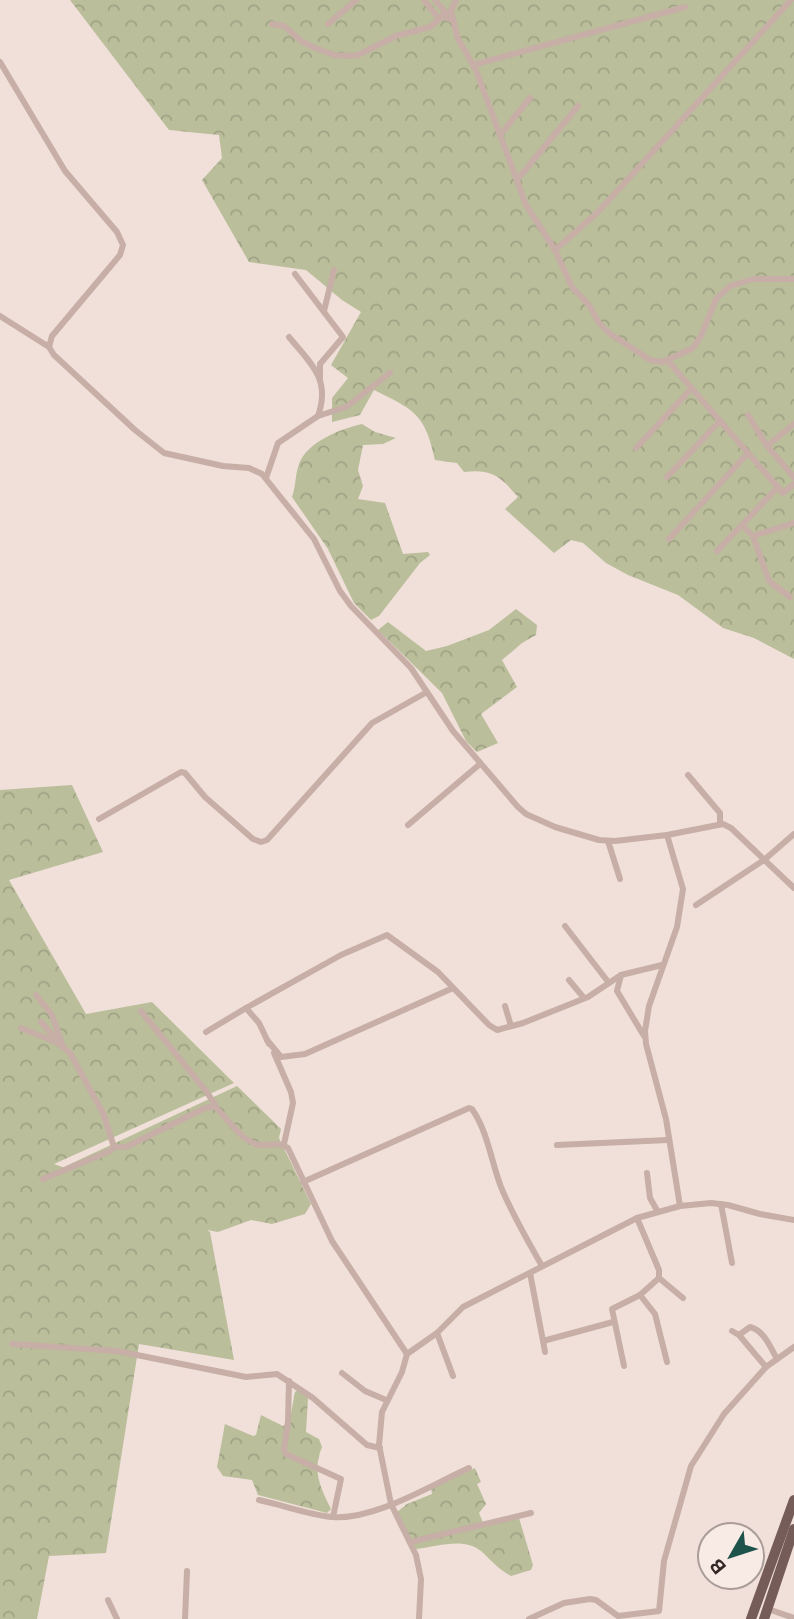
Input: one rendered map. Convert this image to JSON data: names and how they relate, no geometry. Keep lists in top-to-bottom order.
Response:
{
  "north": "bottom left"
}
